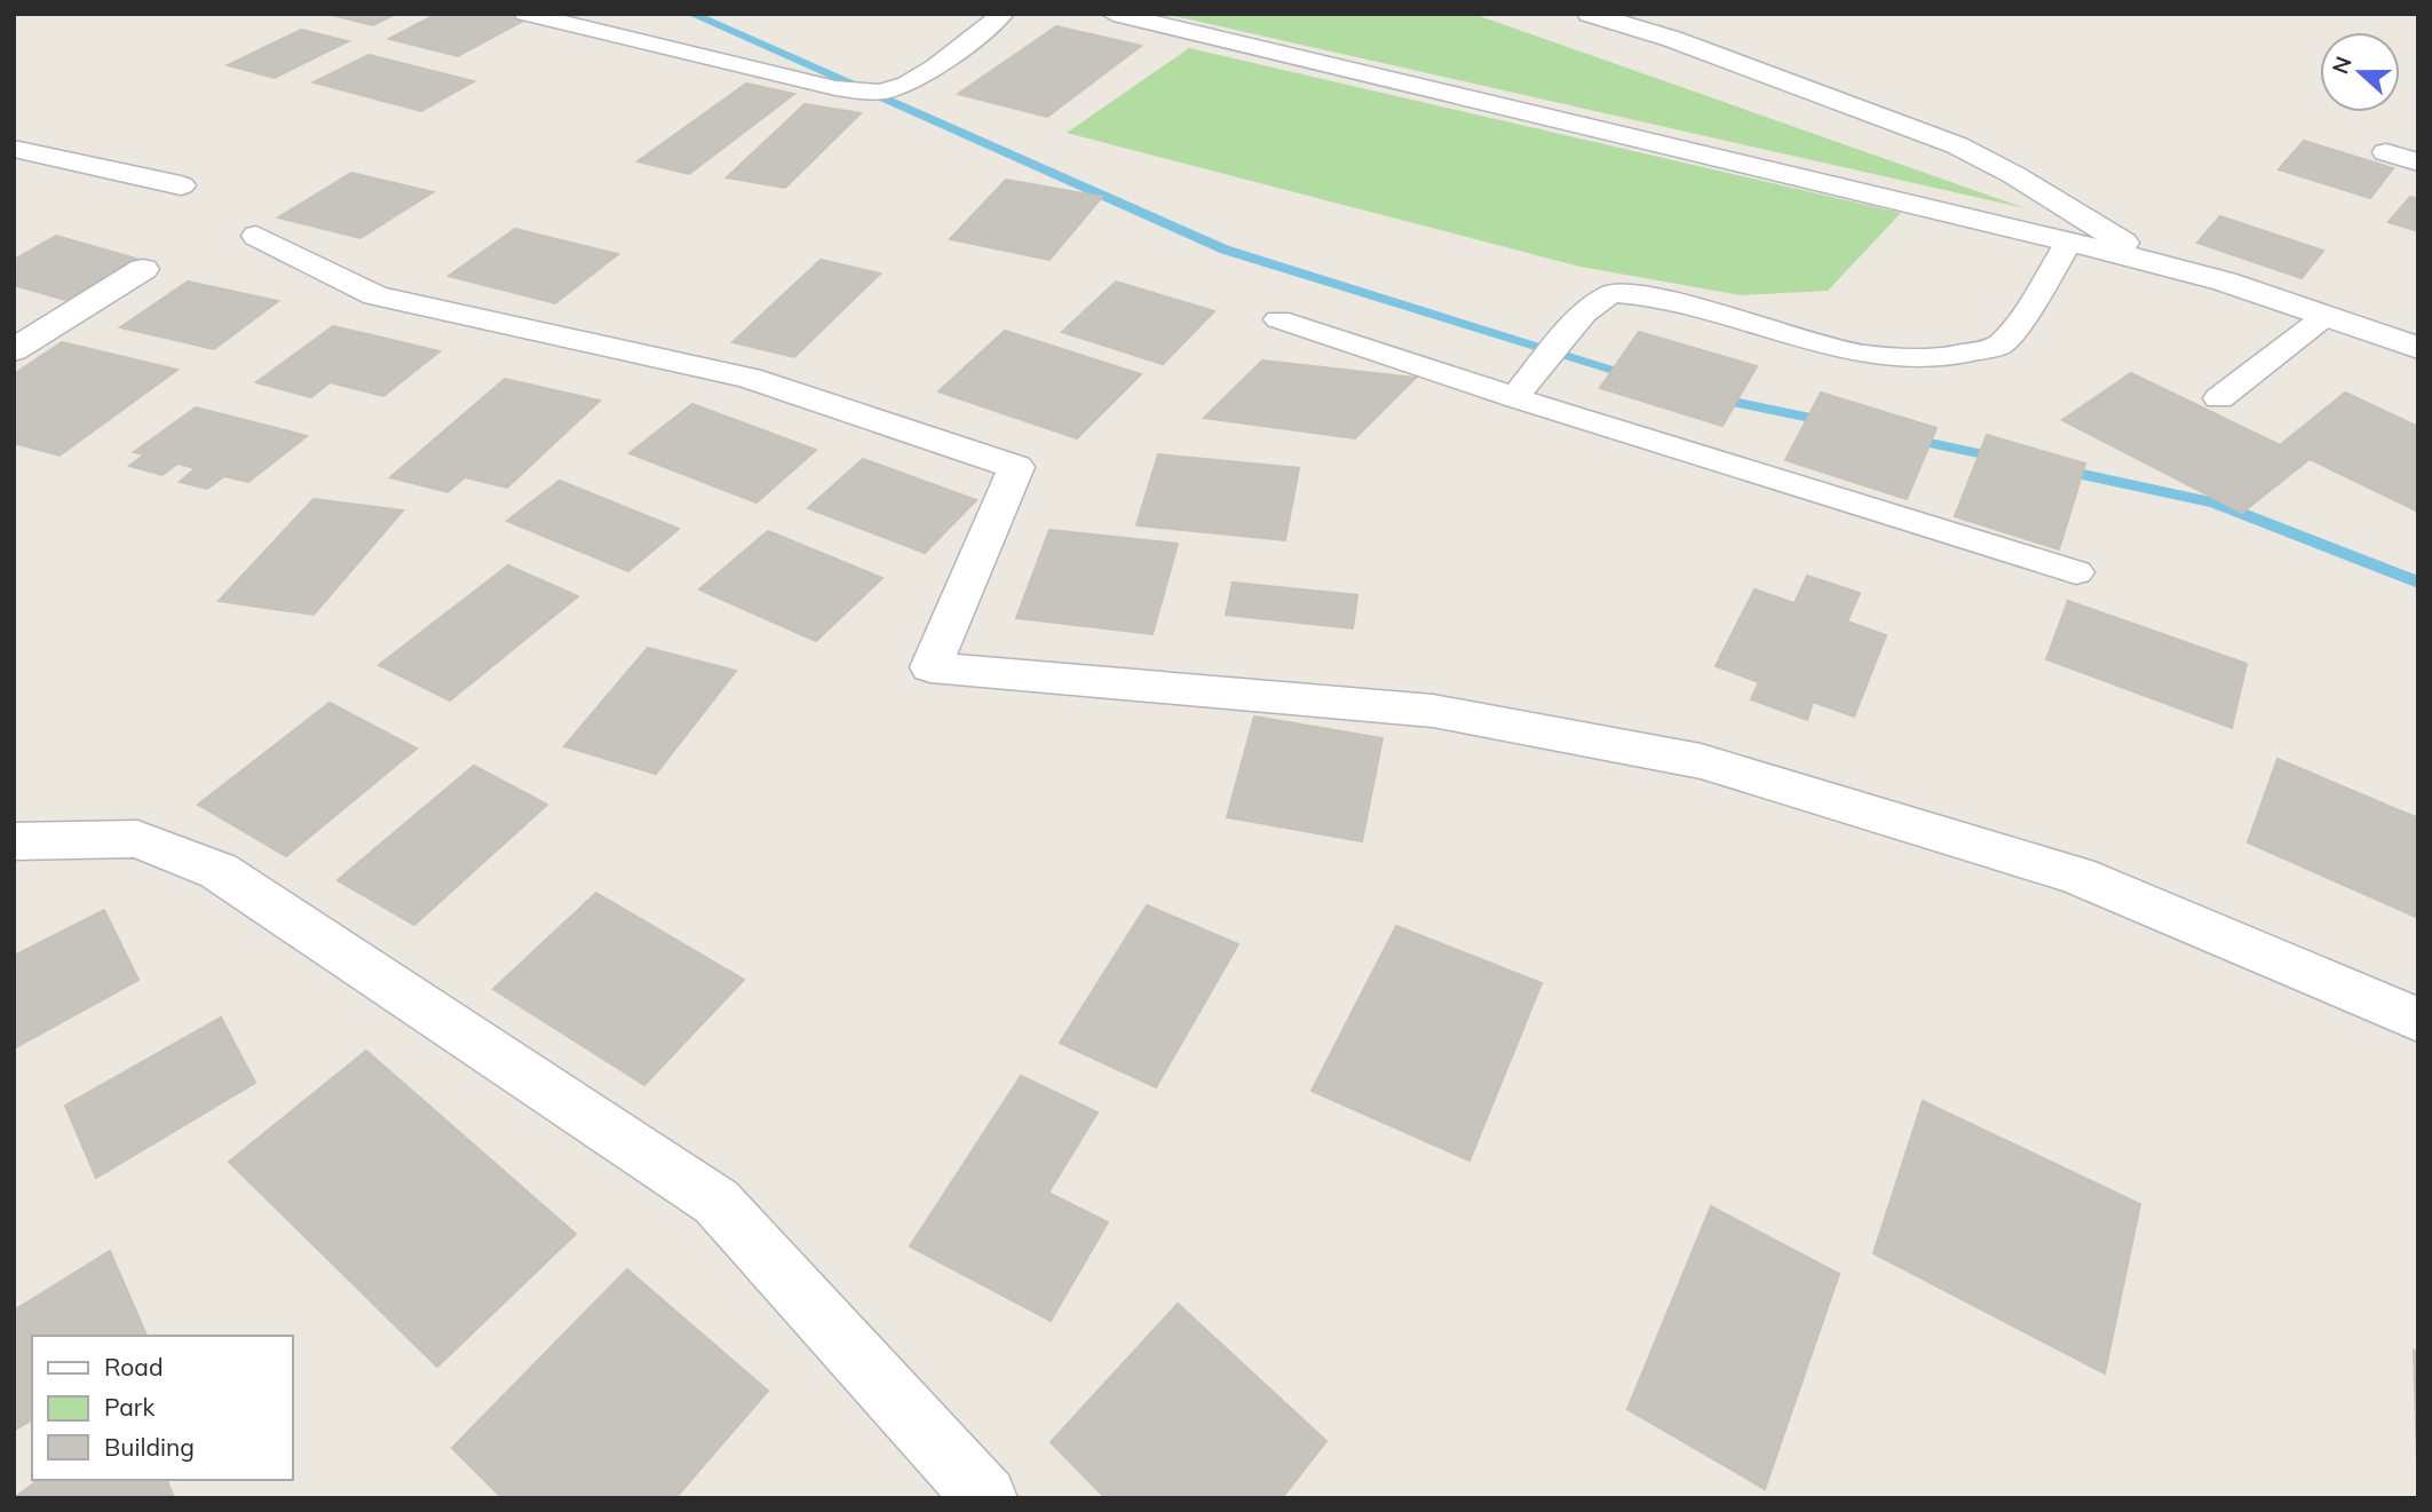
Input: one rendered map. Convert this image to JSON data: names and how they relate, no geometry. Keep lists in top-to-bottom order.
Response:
{
  "legend": ["Road", "Park", "Building"],
  "north": "left"
}
